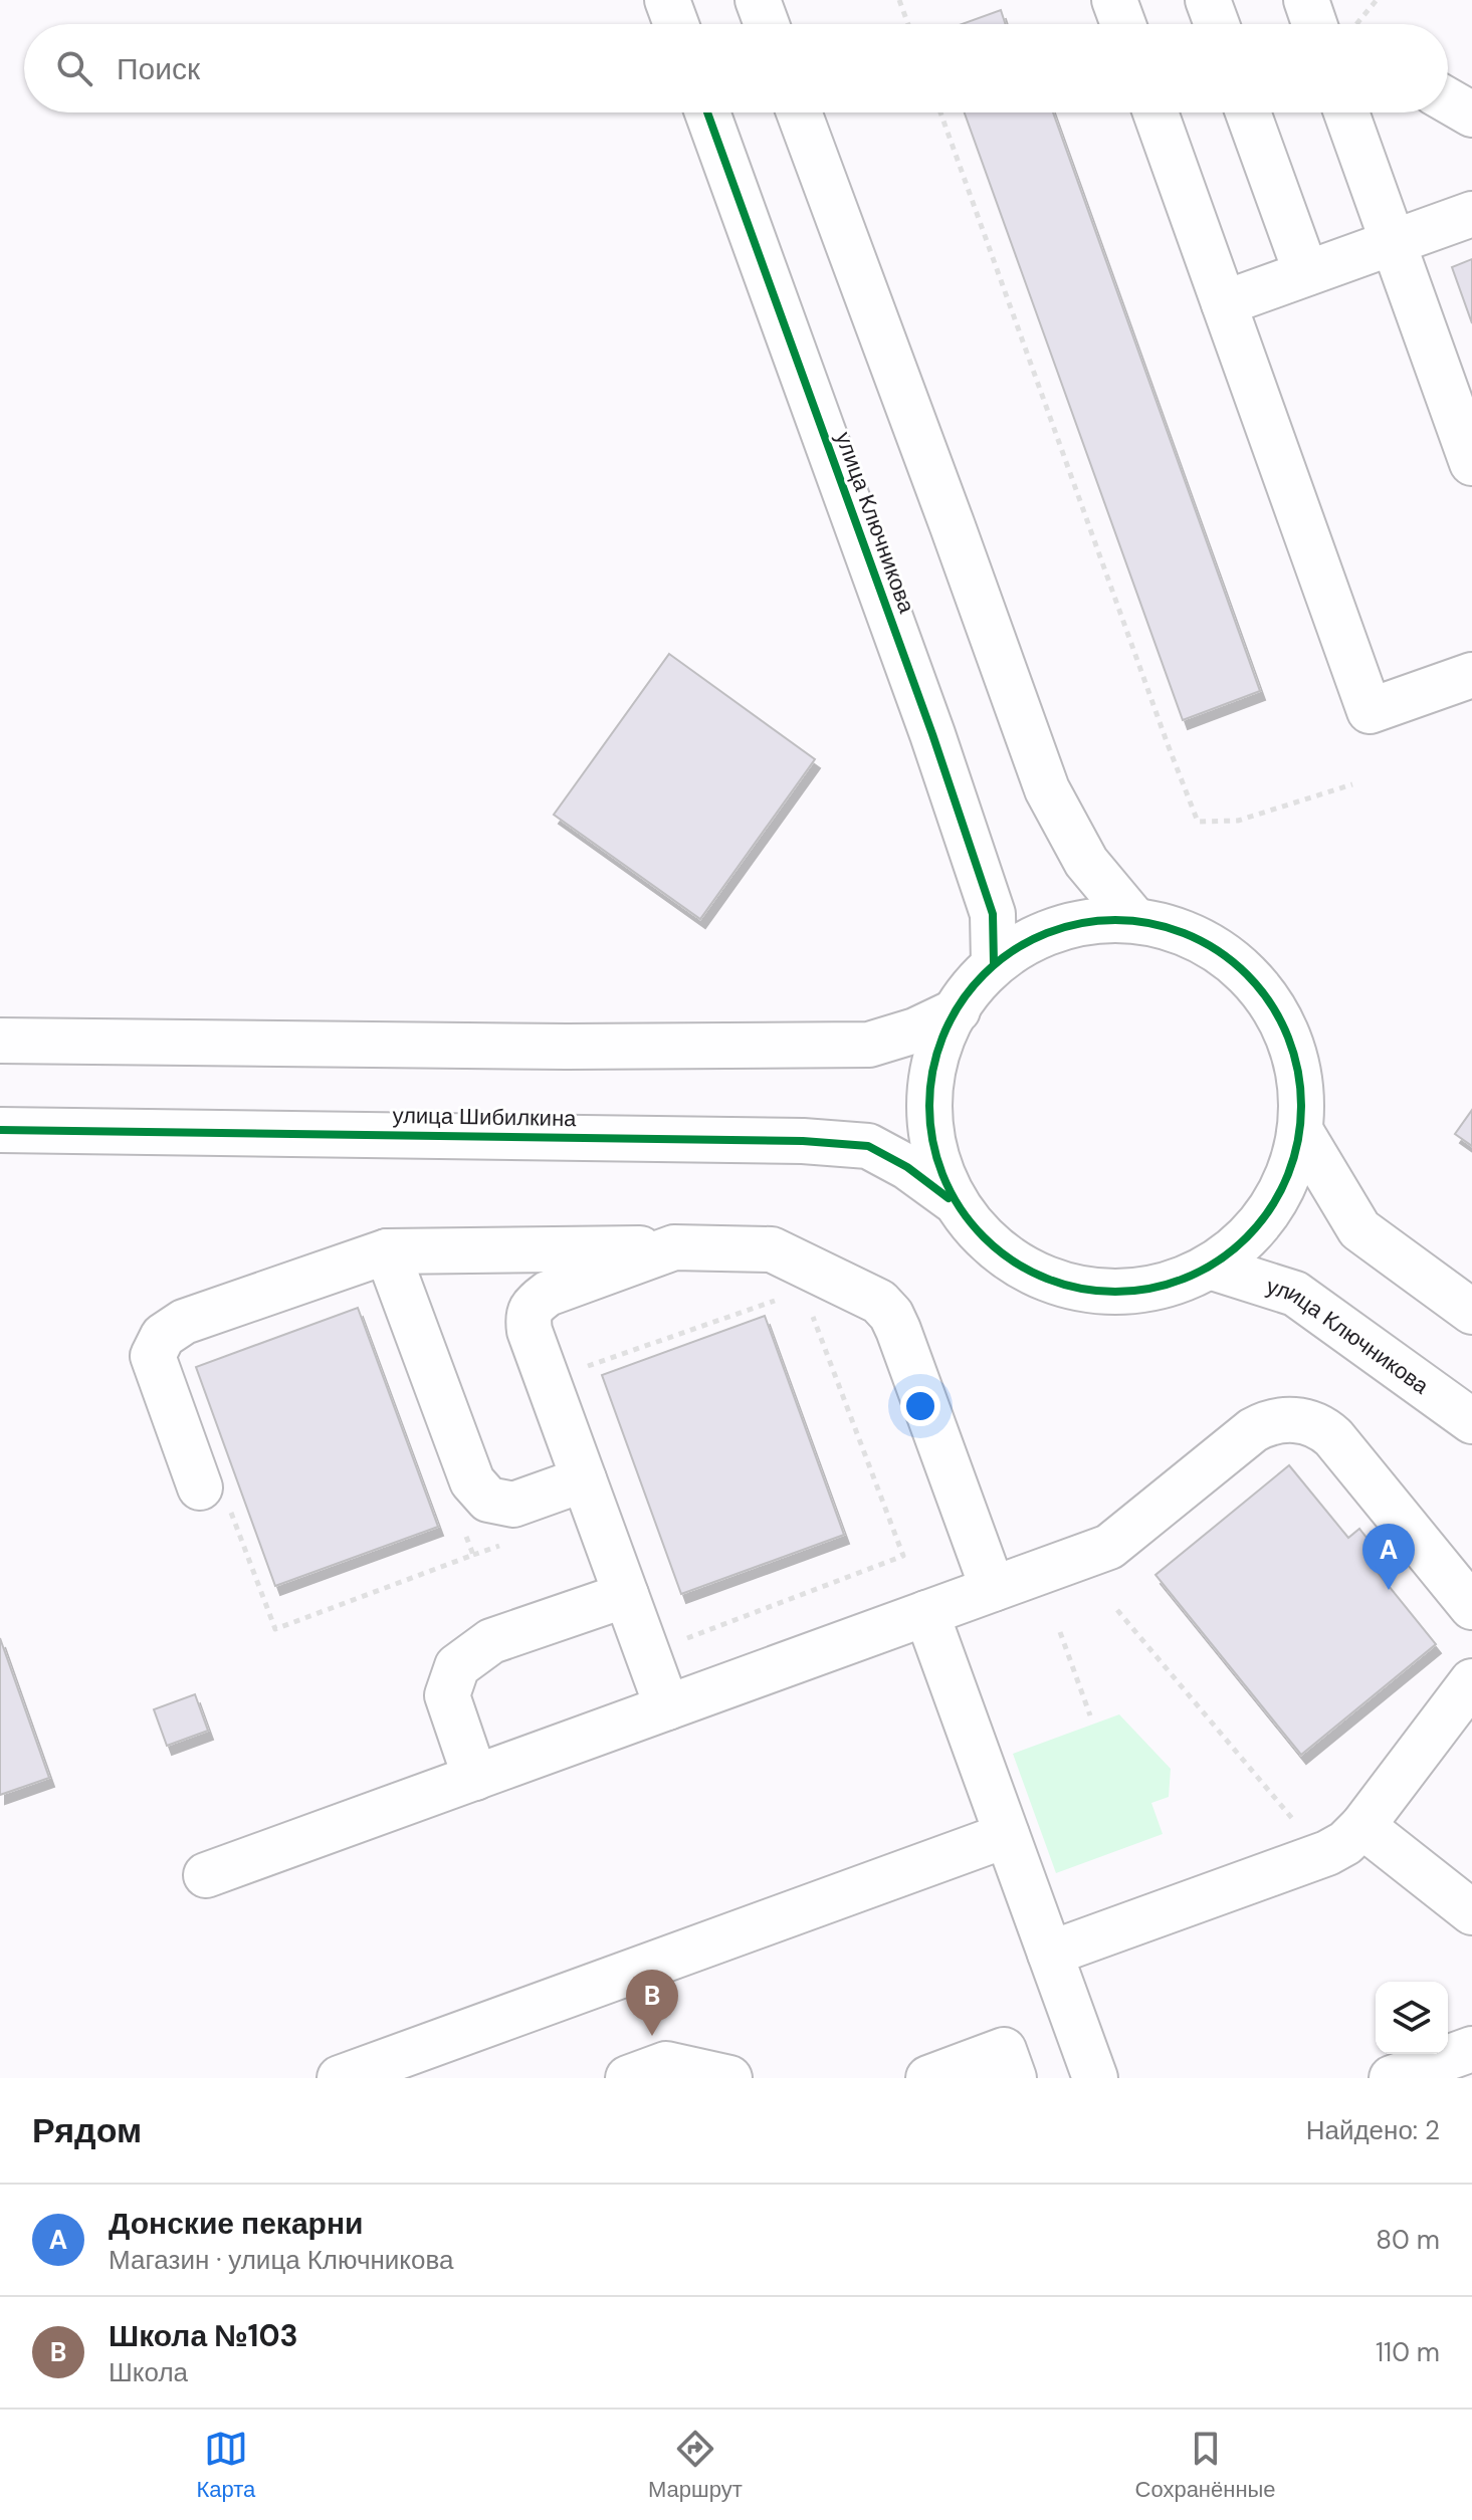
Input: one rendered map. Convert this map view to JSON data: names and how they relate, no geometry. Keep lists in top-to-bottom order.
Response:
{
  "streets": {
    "street": ["улица Ключникова", "улица Шибилкина"]
  },
  "page": {
    "search": "Поиск",
    "pins": ["A", "B"],
    "heading": ["Рядом", "Найдено: 2"],
    "list": [
      {
        "mark": "A",
        "name": "Донские пекарни",
        "note": "Магазин · улица Ключникова",
        "value": "80 m"
      },
      {
        "mark": "B",
        "name": "Школа №103",
        "note": "Школа",
        "value": "110 m"
      }
    ],
    "nav": ["Карта", "Маршрут", "Сохранённые"]
  }
}
